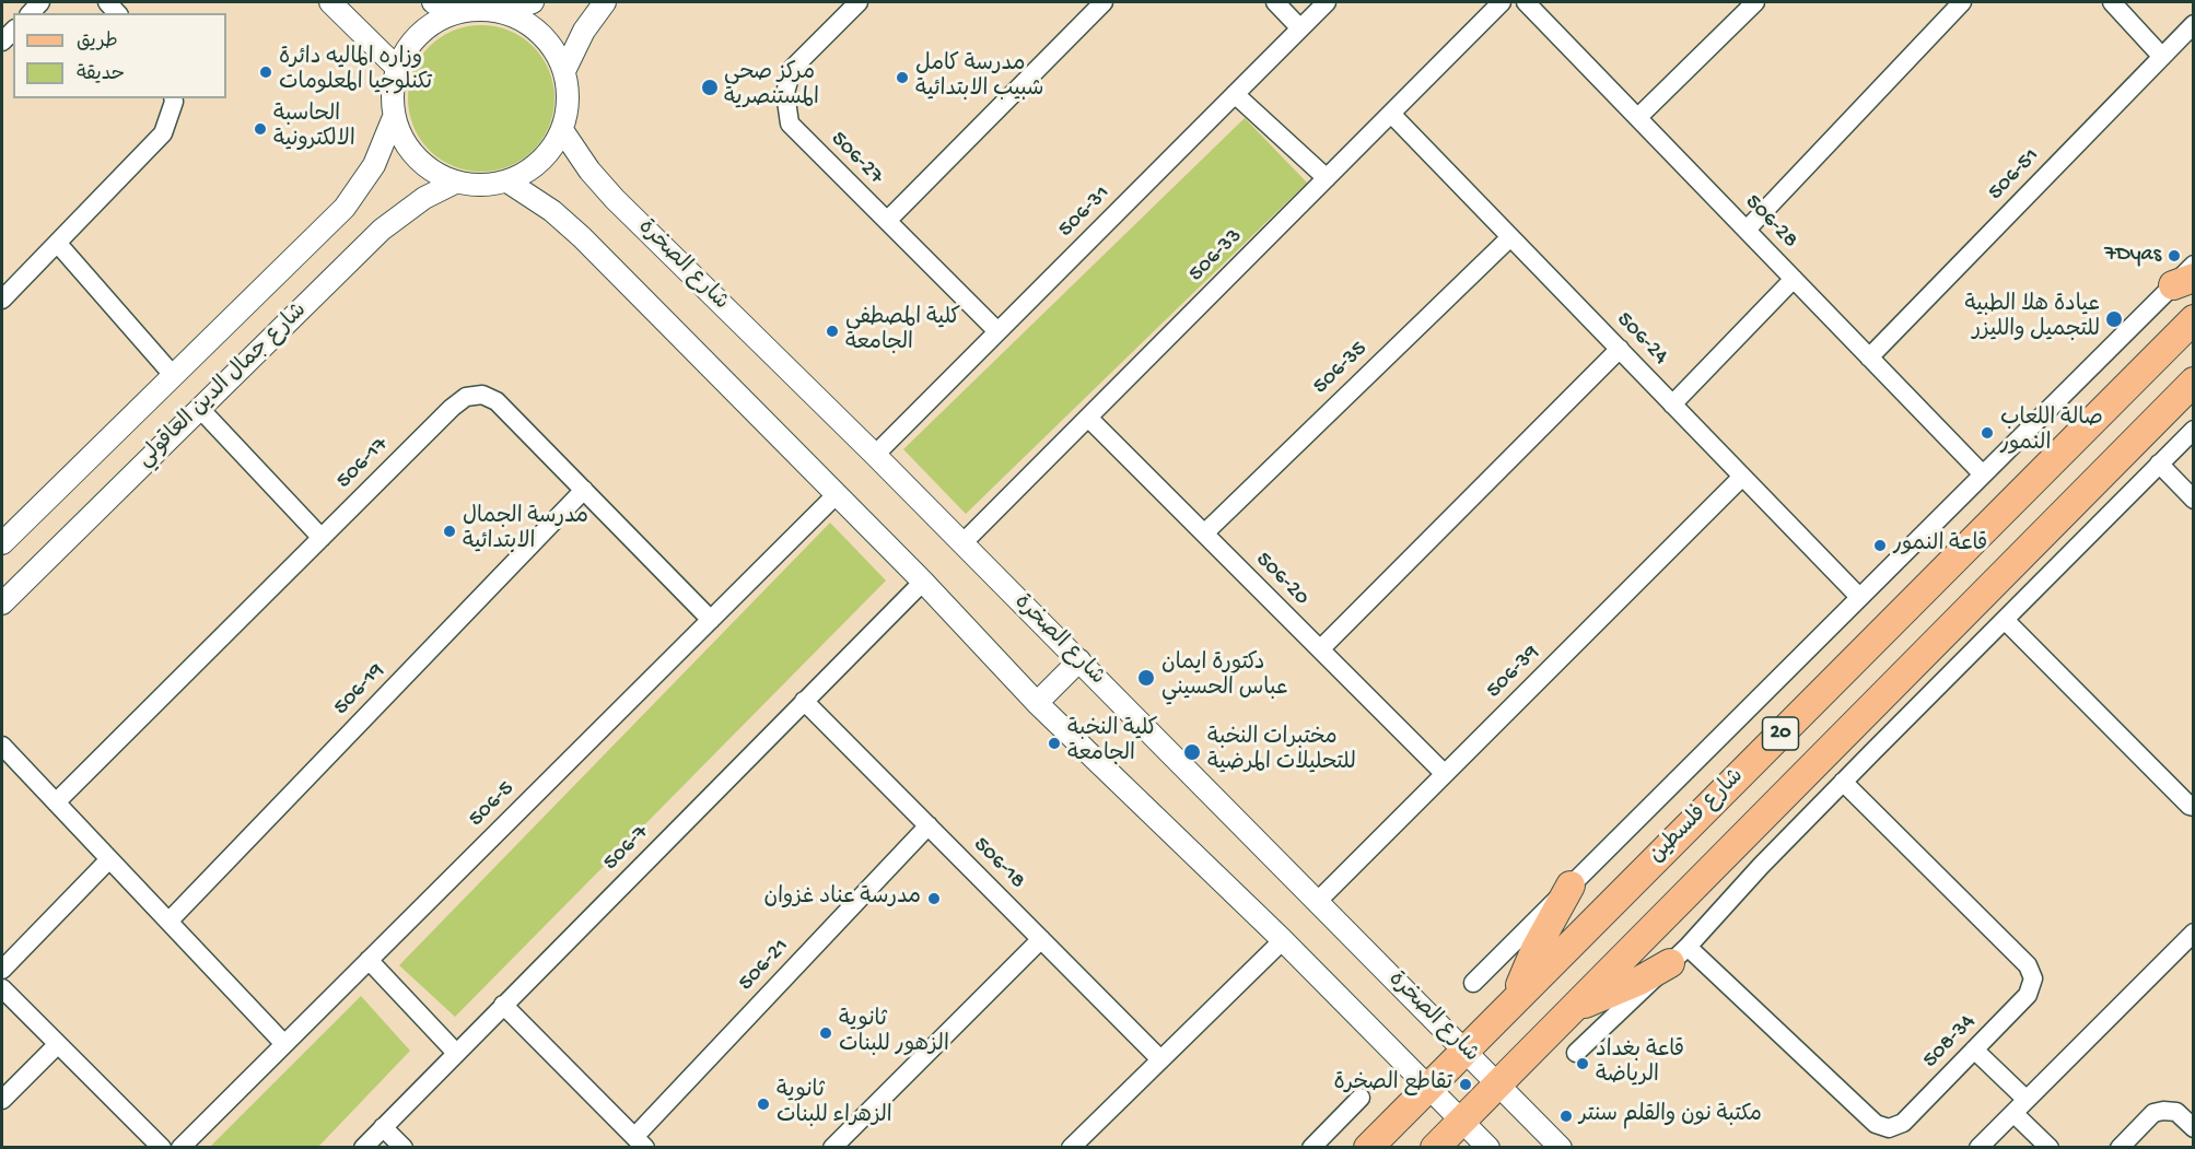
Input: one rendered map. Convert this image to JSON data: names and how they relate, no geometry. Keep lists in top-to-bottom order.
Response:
{
  "streets": {
    "main road": ["20", "شارع فلسطين"],
    "street": [
      "506-27",
      "506-51",
      "506-31",
      "506-28",
      "506-33",
      "شارع الصخرة",
      "506-24",
      "506-35",
      "شارع جمال الدين العاقولي",
      "506-17",
      "506-20",
      "506-39",
      "506-19",
      "506-5",
      "506-7",
      "506-18",
      "506-21",
      "508-34"
    ]
  },
  "crossings": [
    ["506-27", "506-31"],
    ["506-51", "506-28"],
    ["506-31", "شارع الصخرة"],
    ["506-33", "شارع الصخرة"],
    ["506-33", "506-24"],
    ["506-33", "506-20"],
    ["شارع الصخرة", "شارع جمال الدين العاقولي"],
    ["شارع الصخرة", "506-39"],
    ["شارع الصخرة", "20"],
    ["شارع الصخرة", "شارع فلسطين"],
    ["506-24", "506-35"],
    ["506-24", "506-39"],
    ["506-35", "506-20"],
    ["506-17", "506-19"],
    ["506-17", "506-5"],
    ["506-20", "506-39"],
    ["506-7", "506-18"],
    ["506-18", "506-21"]
  ],
  "places": [
    "وزاره الماليه دائرة تكنلوجيا المعلومات",
    "مدرسة كامل شبيب الابتدائية",
    "مركز صحي المستنصرية",
    "الحاسبة الالكترونية",
    "7Dyas",
    "عيادة هلا الطبية للتجميل والليزر",
    "كلية المصطفى الجامعة",
    "صالة اللعاب النمور",
    "مدرسة الجمال الابتدائية",
    "قاعة النمور",
    "دكتورة ايمان عباس الحسيني",
    "كلية النخبة الجامعة",
    "مختبرات النخبة للتحليلات المرضية",
    "مدرسة عناد غزوان",
    "ثانوية الزهور للبنات",
    "قاعة بغداد الرياضة",
    "تقاطع الصخرة",
    "ثانوية الزهراء للبنات",
    "مكتبة نون والقلم سنتر"
  ],
  "legend": ["طريق", "حديقة"]
}
